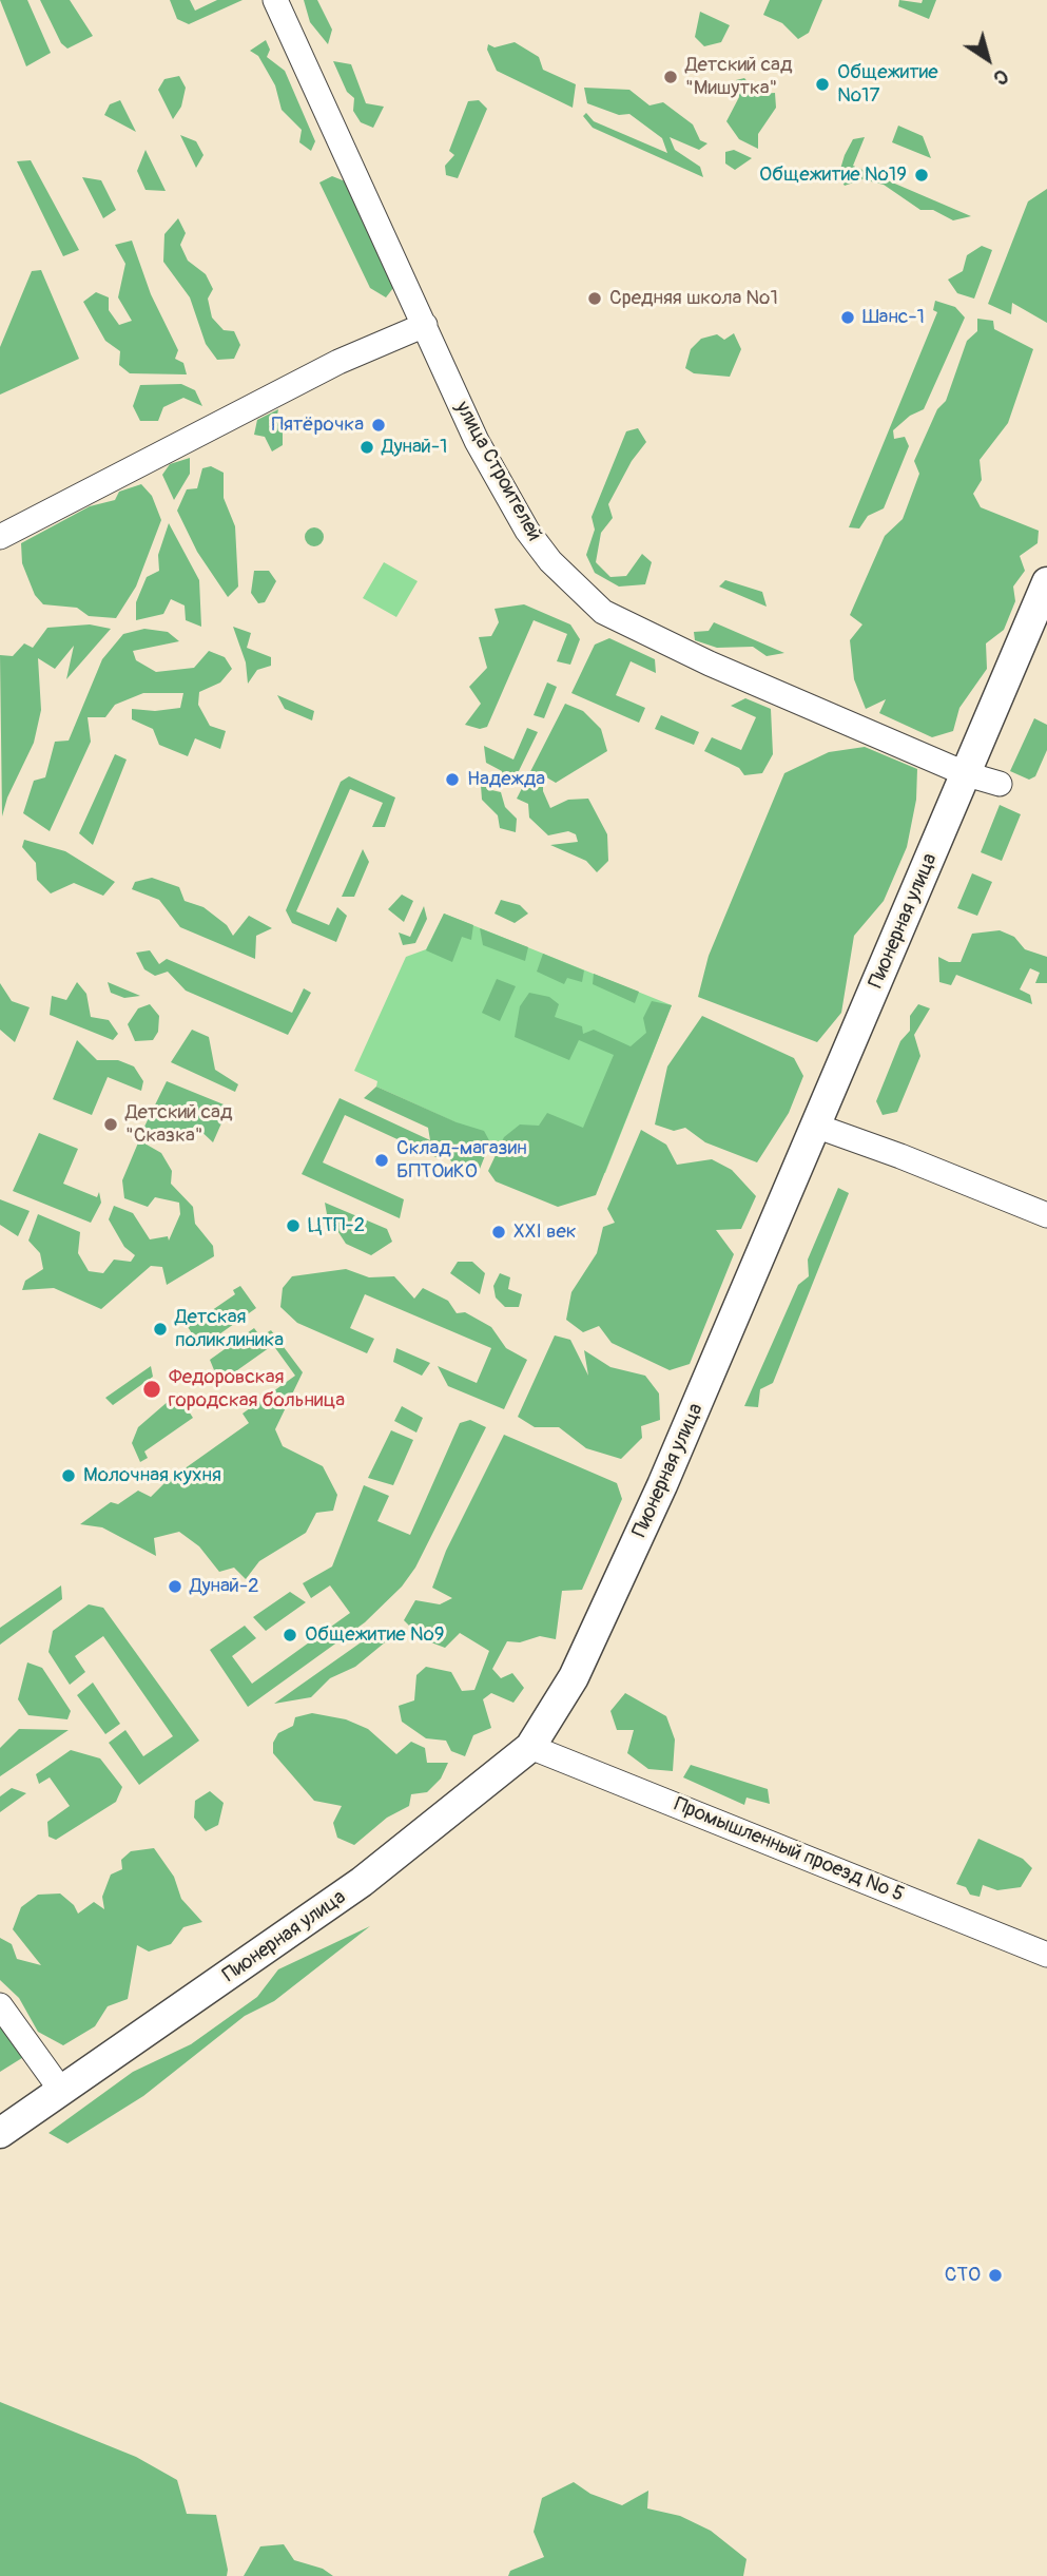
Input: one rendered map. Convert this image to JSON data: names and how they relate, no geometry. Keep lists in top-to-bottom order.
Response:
{
  "streets": {
    "main road": ["Пионерная улица"],
    "street": ["улица Строителей", "Промышленный проезд № 5"]
  },
  "crossings": [
    ["улица Строителей", "Пионерная улица"],
    ["Пионерная улица", "Промышленный проезд № 5"]
  ],
  "places": [
    "Детский сад \"Мишутка\"",
    "Общежитие №17",
    "Общежитие №19",
    "Средняя школа №1",
    "Шанс-1",
    "Пятёрочка",
    "Дунай-1",
    "Надежда",
    "Детский сад \"Сказка\"",
    "Склад-магазин БПТОиКО",
    "ЦТП-2",
    "XXI век",
    "Детская поликлиника",
    "Федоровская городская больница",
    "Молочная кухня",
    "Дунай-2",
    "Общежитие №9",
    "СТО"
  ],
  "north": "bottom right"
}
